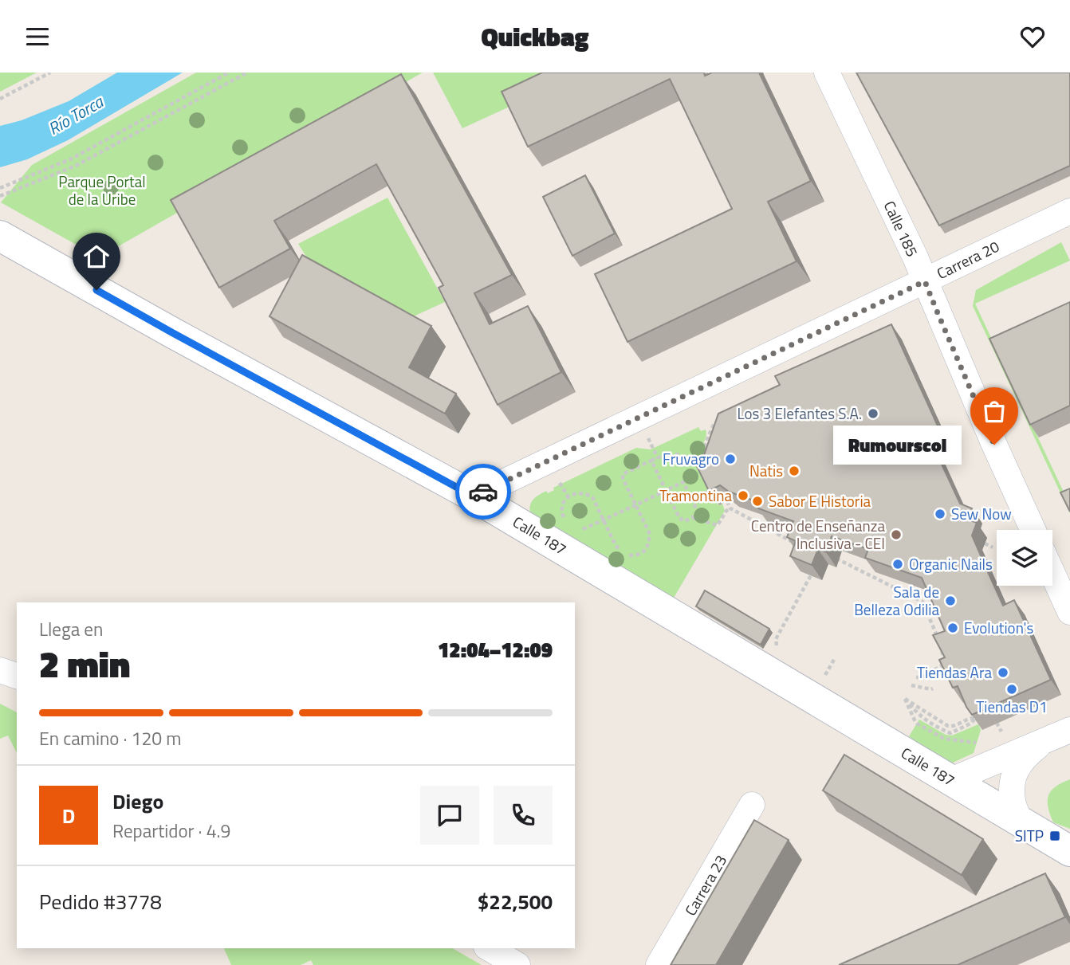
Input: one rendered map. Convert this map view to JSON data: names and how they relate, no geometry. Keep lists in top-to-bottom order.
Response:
{
  "streets": {
    "street": [
      "Calle 185",
      "Carrera 20",
      "Calle 187",
      "Carrera 23"
    ]
  },
  "crossings": [
    ["Calle 185", "Carrera 20"],
    ["Carrera 20", "Calle 187"]
  ],
  "water": ["Río Torca"],
  "parks": ["Parque Portal de la Uribe"],
  "places": {
    "other": [
      "Los 3 Elefantes S.A.",
      "Rumourscol",
      "Fruvagro",
      "Natis",
      "Tramontina",
      "Sabor E Historia",
      "Sew Now",
      "Centro de Enseñanza Inclusiva - CEI",
      "Organic Nails",
      "Sala de Belleza Odilia",
      "Evolution's",
      "Tiendas Ara",
      "Tiendas D1"
    ],
    "transit": ["SITP"]
  },
  "page": {
    "header": "Quickbag",
    "bubble": "Rumourscol",
    "heading": ["2 min", "Llega en", "12:04–12:09"],
    "panel": [
      "Diego",
      "Repartidor · 4.9",
      "Pedido #3778",
      "$22,500"
    ],
    "bar": "En camino · 120 m",
    "round": "D"
  }
}
